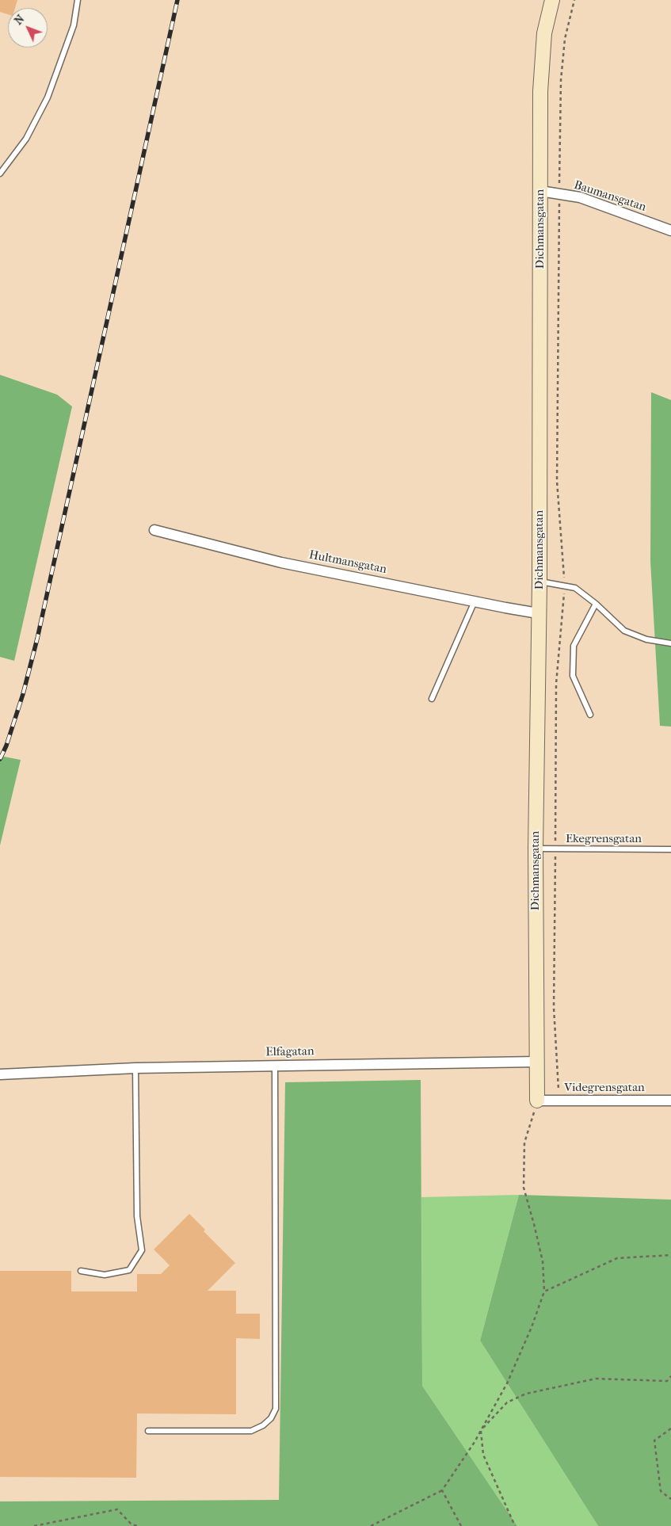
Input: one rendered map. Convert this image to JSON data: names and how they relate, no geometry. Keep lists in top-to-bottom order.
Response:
{
  "streets": {
    "street": [
      "Baumansgatan",
      "Dichmansgatan",
      "Hultmansgatan",
      "Elfagatan",
      "Videgrensgatan"
    ],
    "lane": ["Ekegrensgatan"]
  },
  "crossings": [
    ["Baumansgatan", "Dichmansgatan"],
    ["Dichmansgatan", "Hultmansgatan"],
    ["Dichmansgatan", "Ekegrensgatan"],
    ["Dichmansgatan", "Elfagatan"],
    ["Dichmansgatan", "Videgrensgatan"]
  ],
  "north": "top left"
}
